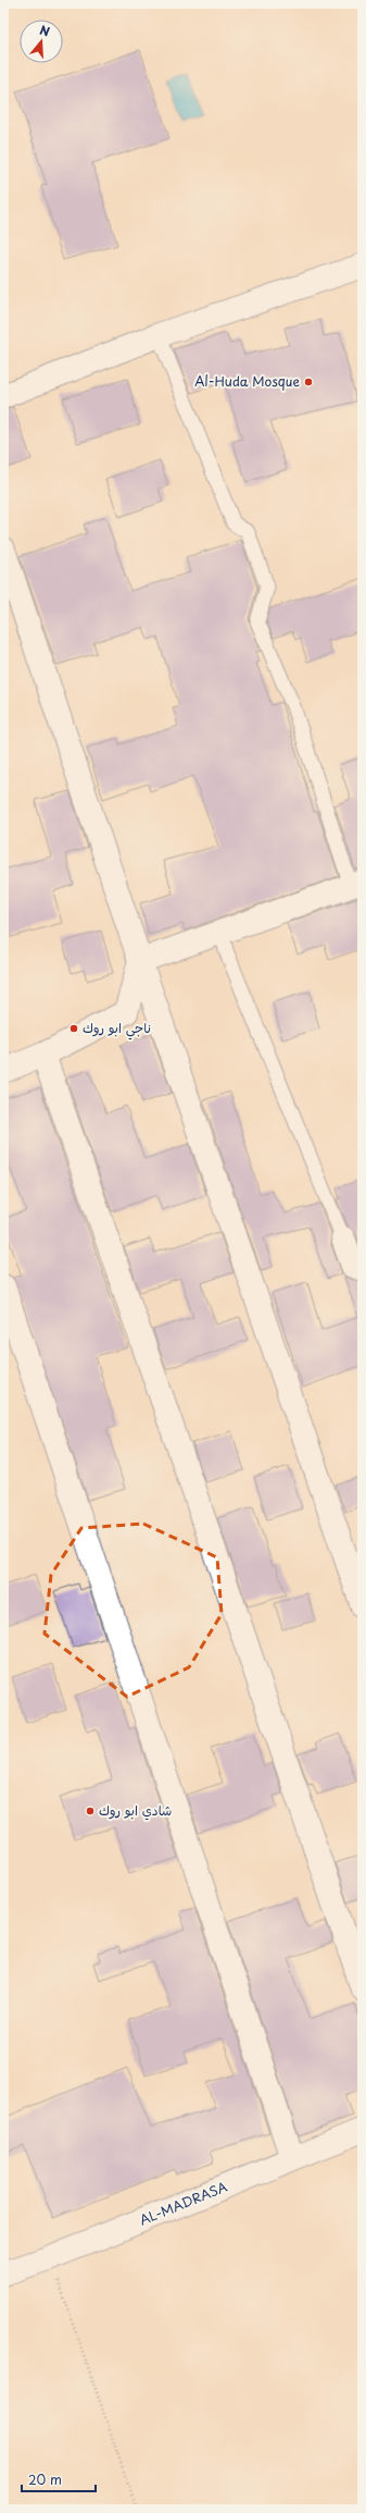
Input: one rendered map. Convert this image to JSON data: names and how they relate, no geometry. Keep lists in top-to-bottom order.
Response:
{
  "streets": {
    "street": ["AL-MADRASA"]
  },
  "places": ["Al-Huda Mosque", "ناجي ابو روك", "شادي ابو روك"],
  "scale_bar": "20 m",
  "north": "top"
}
